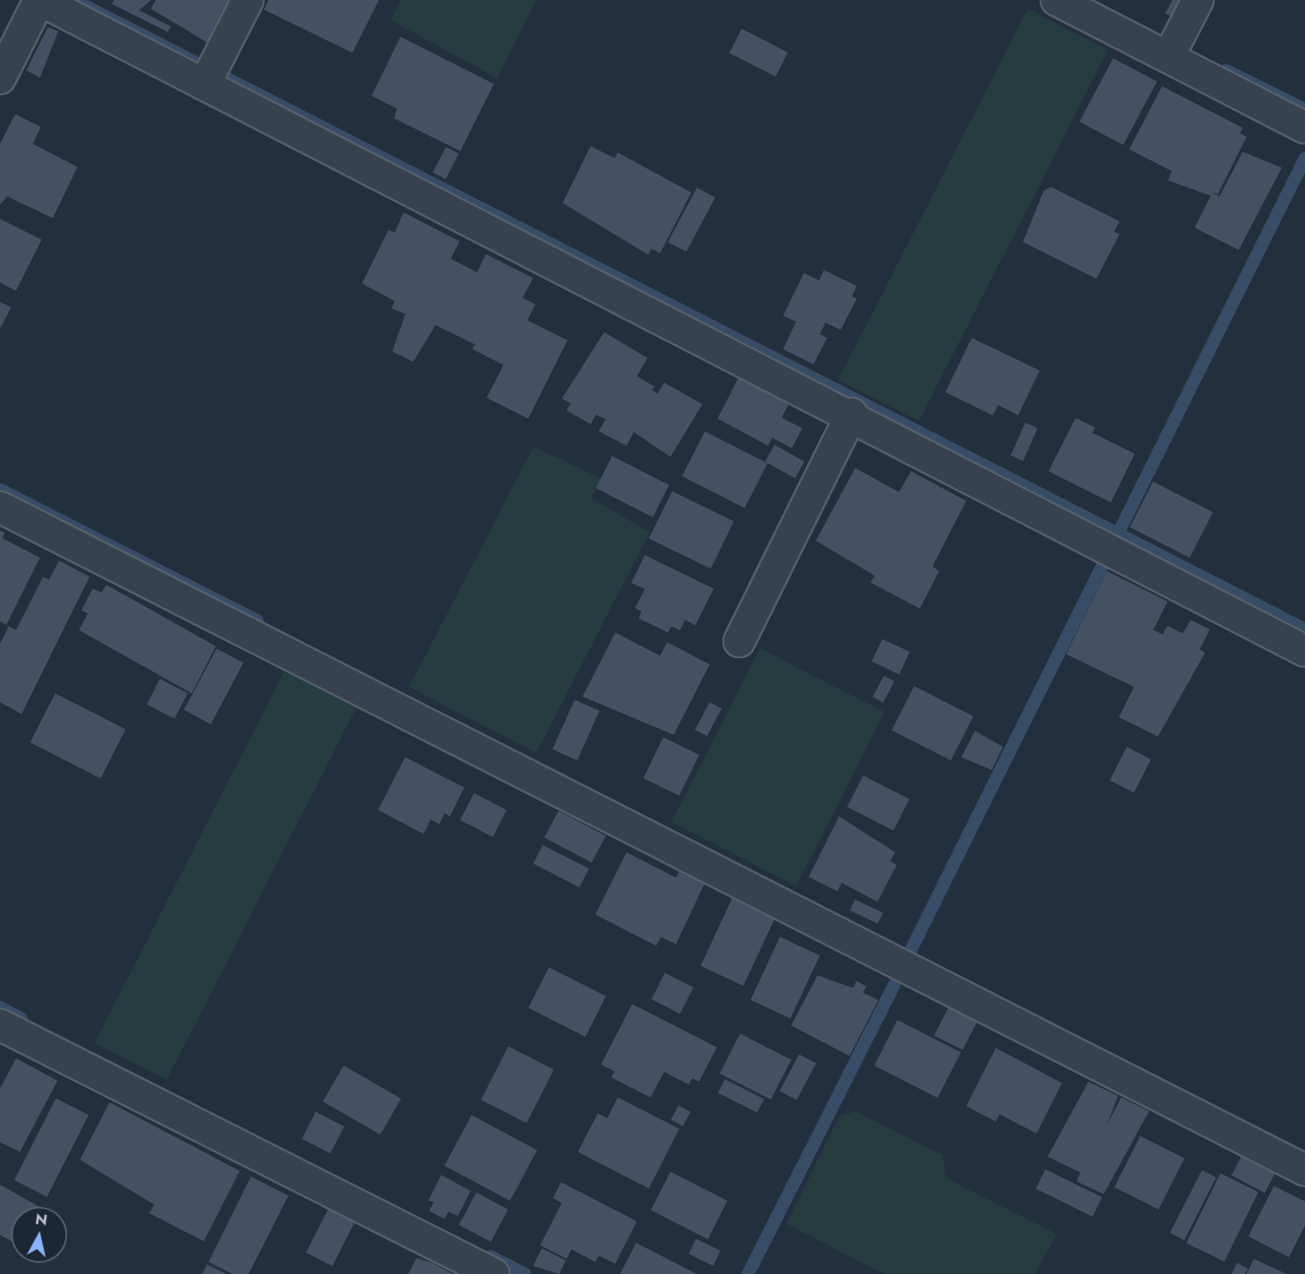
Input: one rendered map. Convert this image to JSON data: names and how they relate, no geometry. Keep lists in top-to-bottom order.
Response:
{
  "north": "top"
}
